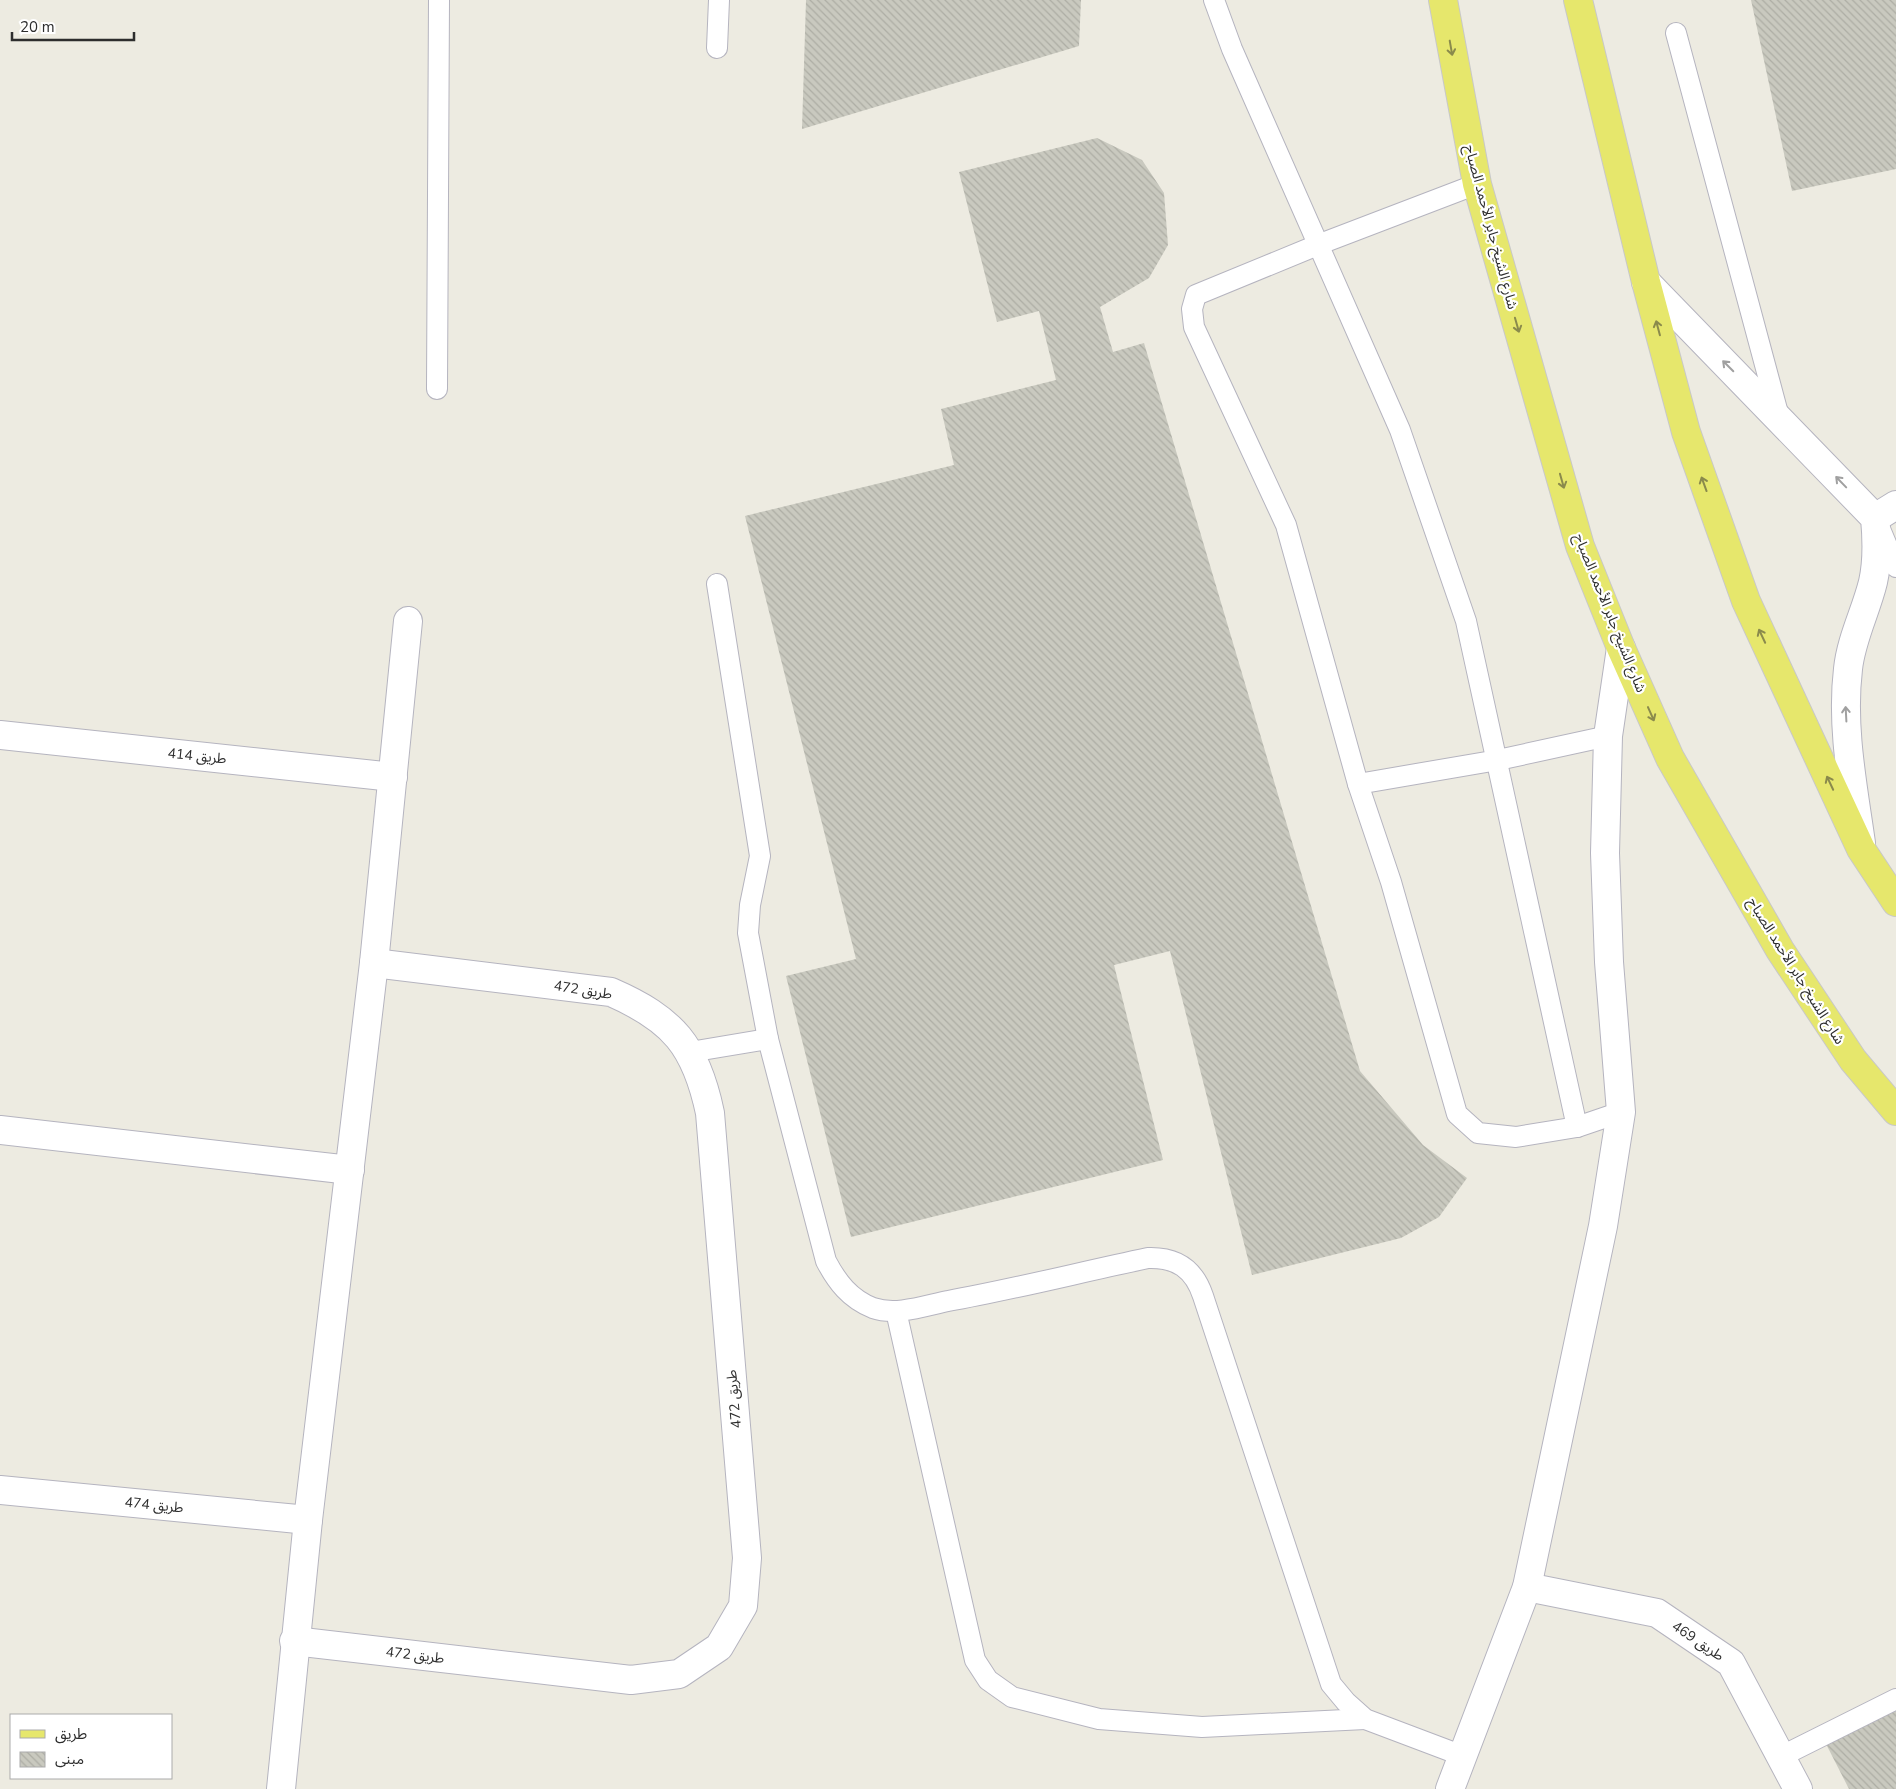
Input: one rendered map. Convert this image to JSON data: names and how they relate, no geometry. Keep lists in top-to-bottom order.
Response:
{
  "streets": {
    "main road": ["شارع الشيخ جابر الأحمد الصباح"],
    "street": [
      "طريق 414",
      "طريق 472",
      "طريق 474",
      "طريق 469"
    ]
  },
  "legend": ["طريق", "مبنى"],
  "scale_bar": "20 m"
}
